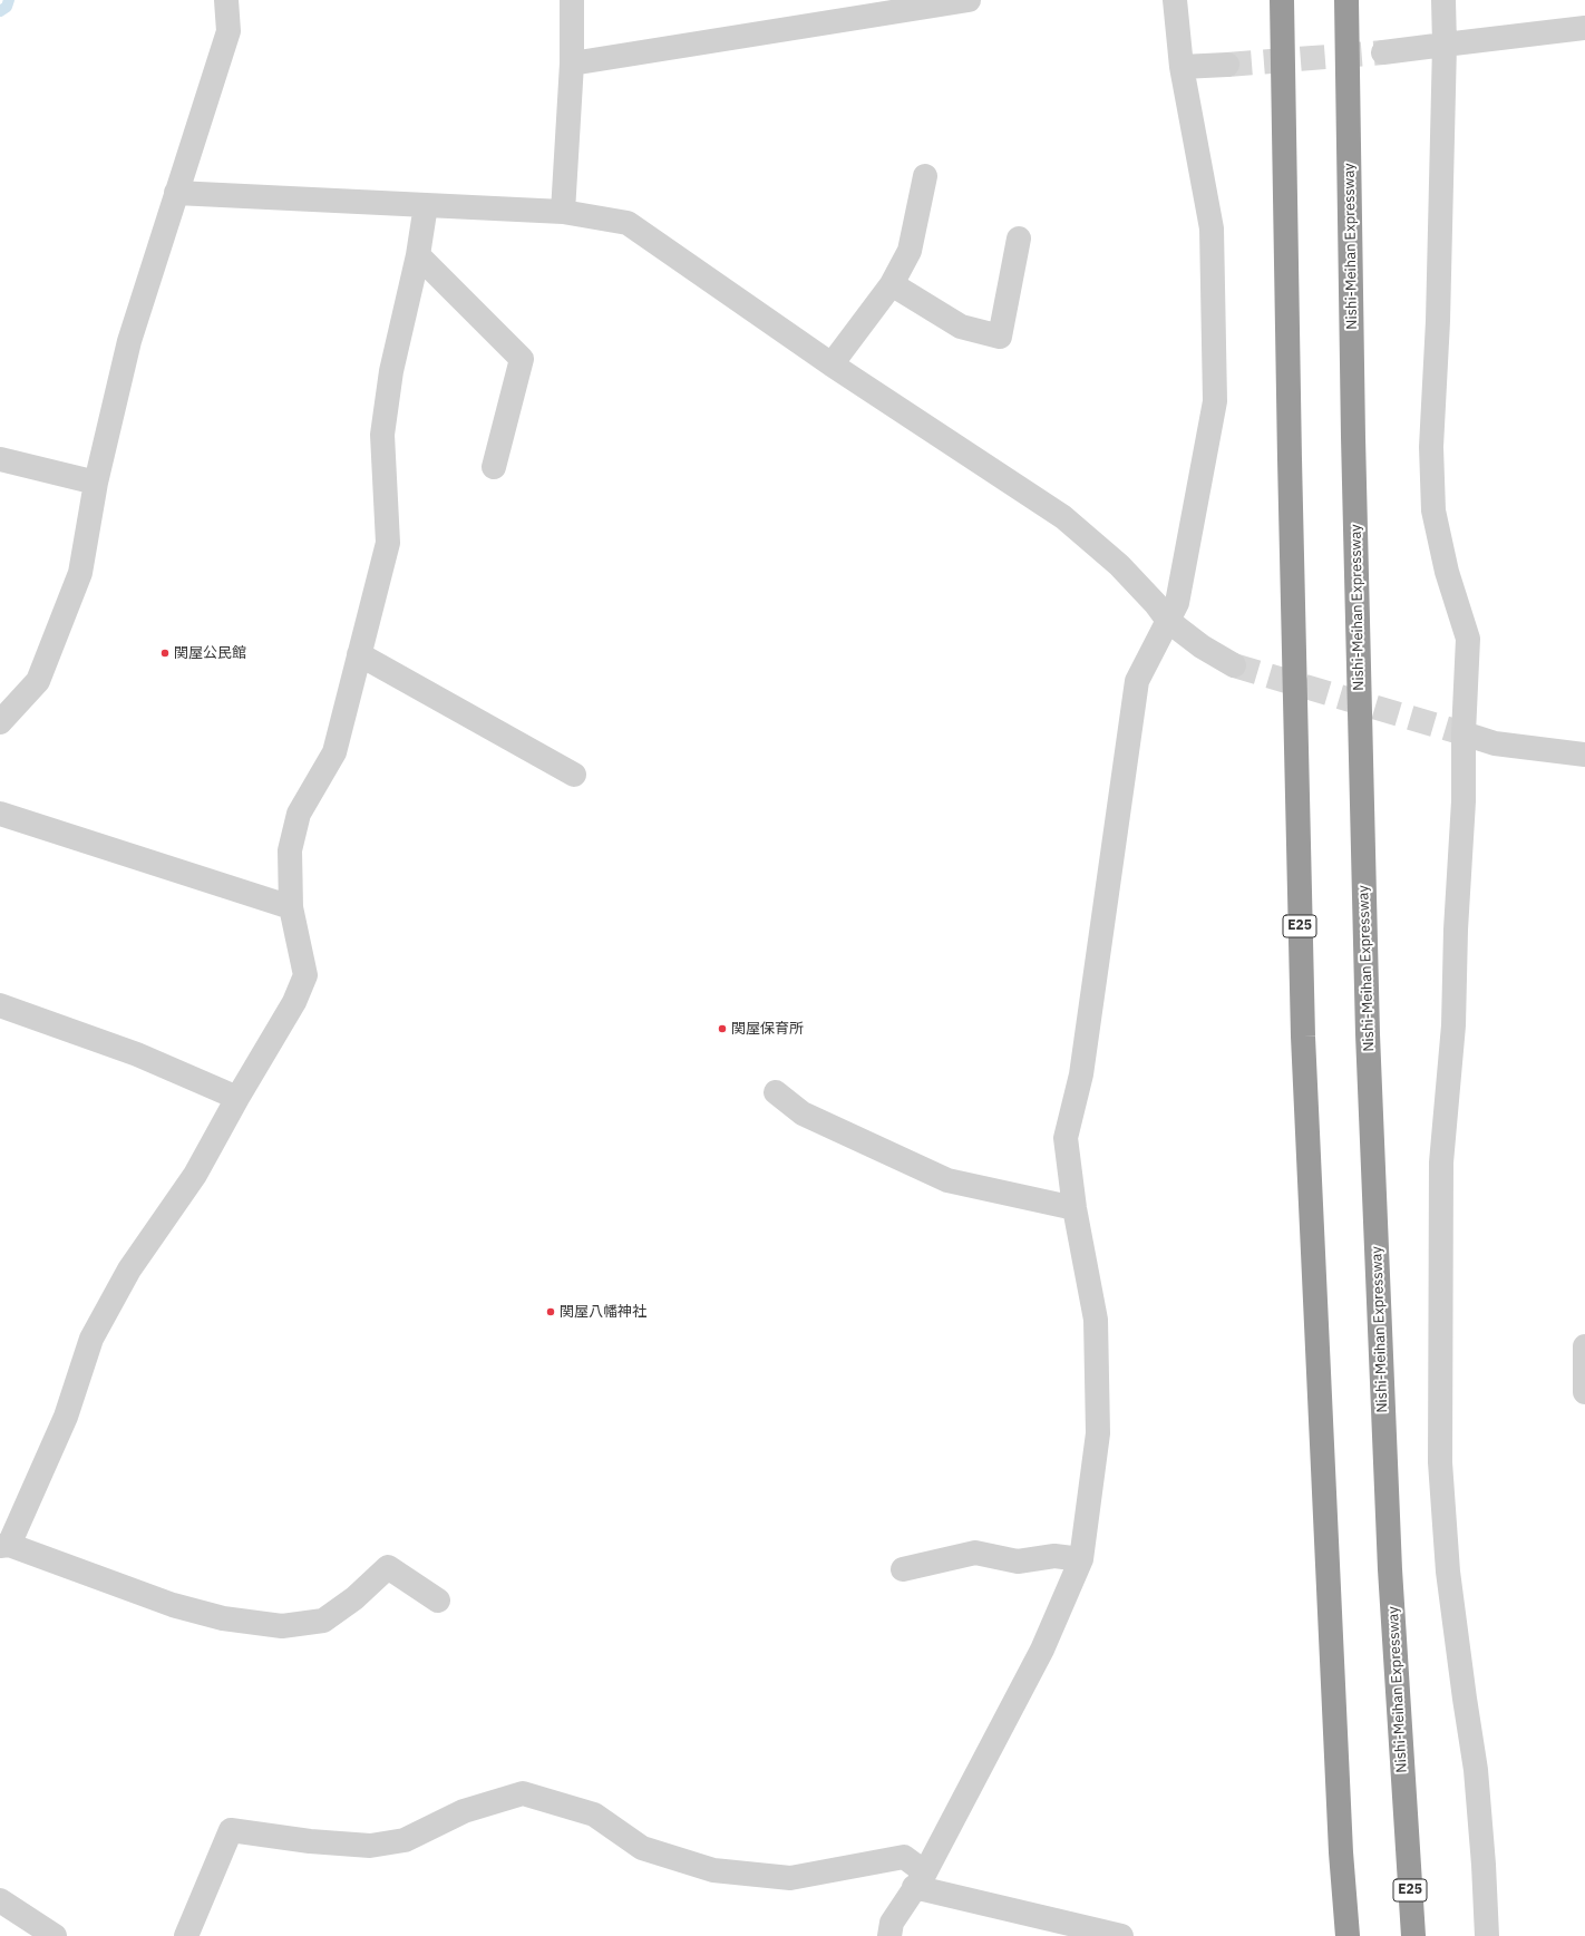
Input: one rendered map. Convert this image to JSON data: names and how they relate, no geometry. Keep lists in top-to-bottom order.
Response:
{
  "streets": {
    "highway": ["Nishi-Meihan Expressway", "E25"]
  },
  "places": ["関屋公民館", "関屋保育所", "関屋八幡神社"]
}
